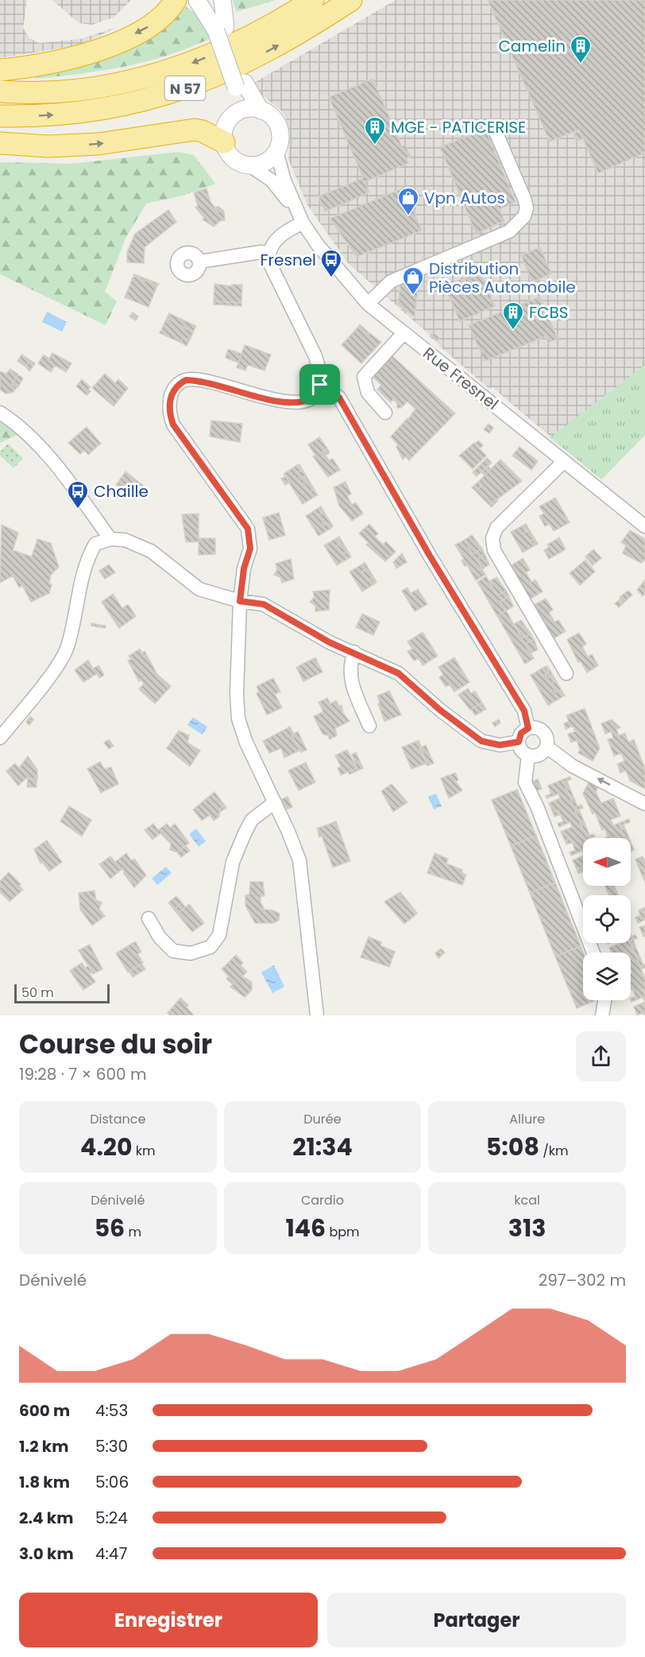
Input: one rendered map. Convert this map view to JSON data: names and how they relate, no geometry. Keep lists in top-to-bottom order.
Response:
{
  "streets": {
    "highway": ["N 57"],
    "street": ["Rue Fresnel"]
  },
  "places": {
    "building": ["Camelin", "MGE - PATICERISE", "FCBS"],
    "shop": ["Vpn Autos", "Distribution Pièces Automobile"],
    "bus stop": ["Fresnel", "Chaille"]
  },
  "scale_bar": "50 m",
  "north": "left",
  "page": {
    "scale": "50 m",
    "heading": ["Course du soir", "19:28 · 7 × 600 m"],
    "stats": [
      ["Distance", "4.20 km"],
      ["Durée", "21:34"],
      ["Allure", "5:08 /km"],
      ["Dénivelé", "56 m"],
      ["Cardio", "146 bpm"],
      ["kcal", "313"]
    ],
    "chart": ["Dénivelé", "297–302 m"],
    "list": [
      {
        "name": "600 m",
        "note": "4:53"
      },
      {
        "name": "1.2 km",
        "note": "5:30"
      },
      {
        "name": "1.8 km",
        "note": "5:06"
      },
      {
        "name": "2.4 km",
        "note": "5:24"
      },
      {
        "name": "3.0 km",
        "note": "4:47"
      }
    ],
    "buttons": ["Enregistrer", "Partager"]
  }
}
